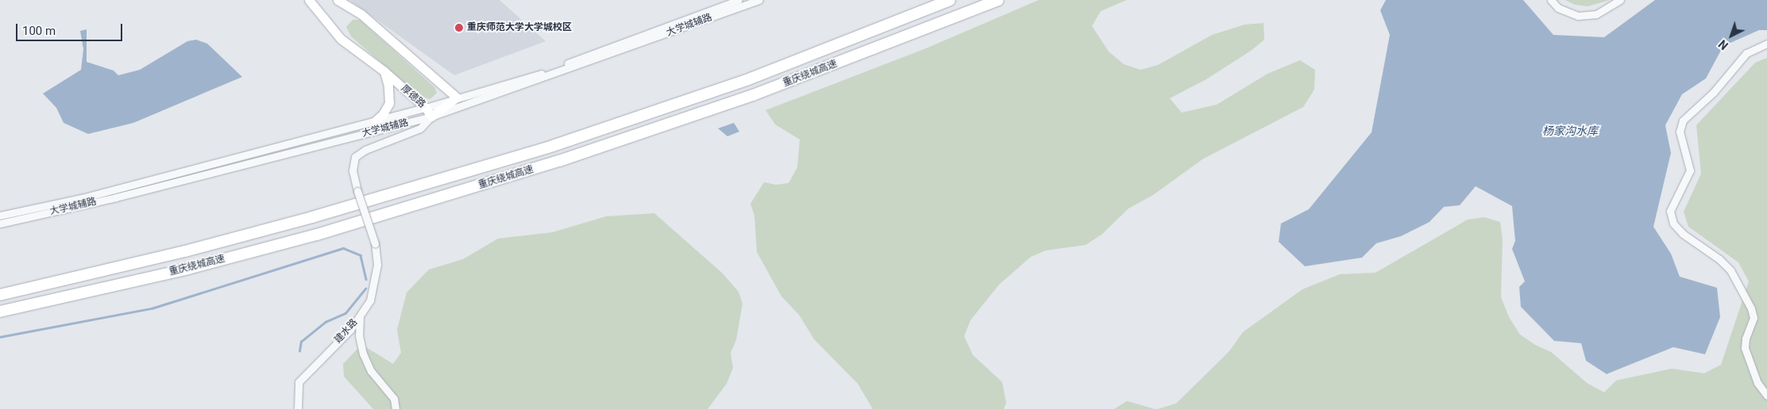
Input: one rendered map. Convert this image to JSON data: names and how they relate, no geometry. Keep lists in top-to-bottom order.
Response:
{
  "streets": {
    "highway": ["重庆绕城高速"],
    "main road": ["厚德路"],
    "street": ["大学城辅路", "建水路"]
  },
  "crossings": [
    ["大学城辅路", "厚德路"],
    ["大学城辅路", "建水路"],
    ["厚德路", "建水路"]
  ],
  "water": ["杨家沟水库"],
  "places": ["重庆师范大学大学城校区"],
  "scale_bar": "100 m",
  "north": "bottom left"
}
